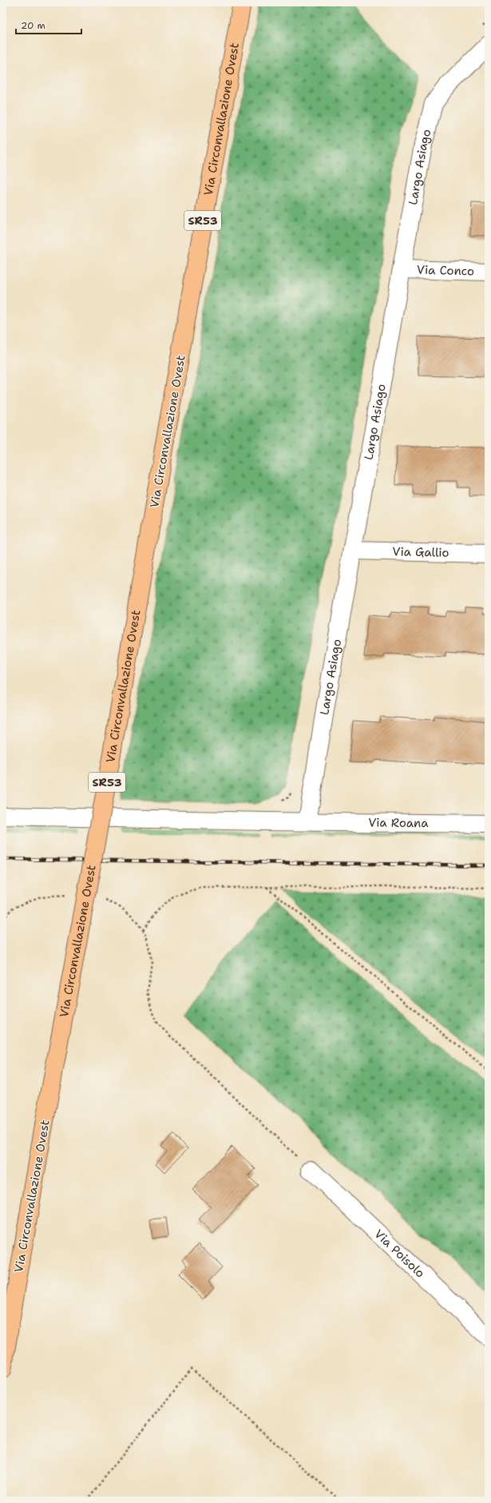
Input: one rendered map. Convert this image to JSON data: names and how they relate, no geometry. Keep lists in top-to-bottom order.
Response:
{
  "streets": {
    "main road": ["Via Circonvallazione Ovest", "SR53"],
    "street": [
      "Largo Asiago",
      "Via Conco",
      "Via Gallio",
      "Via Roana",
      "Via Poisolo"
    ]
  },
  "crossings": [
    ["Largo Asiago", "Via Conco"],
    ["Largo Asiago", "Via Gallio"],
    ["Largo Asiago", "Via Roana"]
  ],
  "scale_bar": "20 m"
}
